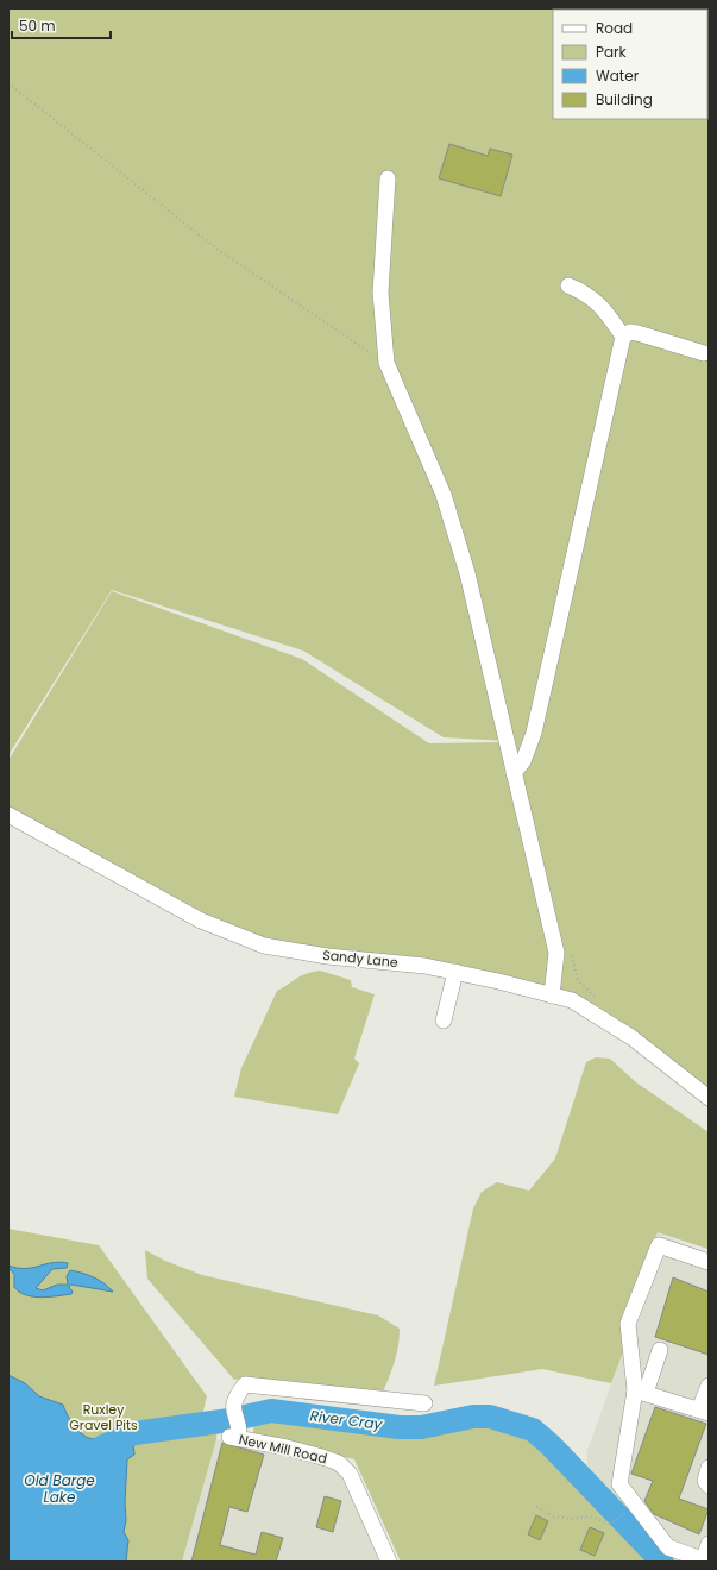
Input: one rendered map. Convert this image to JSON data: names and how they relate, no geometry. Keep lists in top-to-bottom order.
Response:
{
  "streets": {
    "street": ["Sandy Lane", "New Mill Road"]
  },
  "water": ["River Cray", "Old Barge Lake"],
  "parks": ["Ruxley Gravel Pits"],
  "legend": [
    "Road",
    "Park",
    "Water",
    "Building"
  ],
  "scale_bar": "50 m"
}
